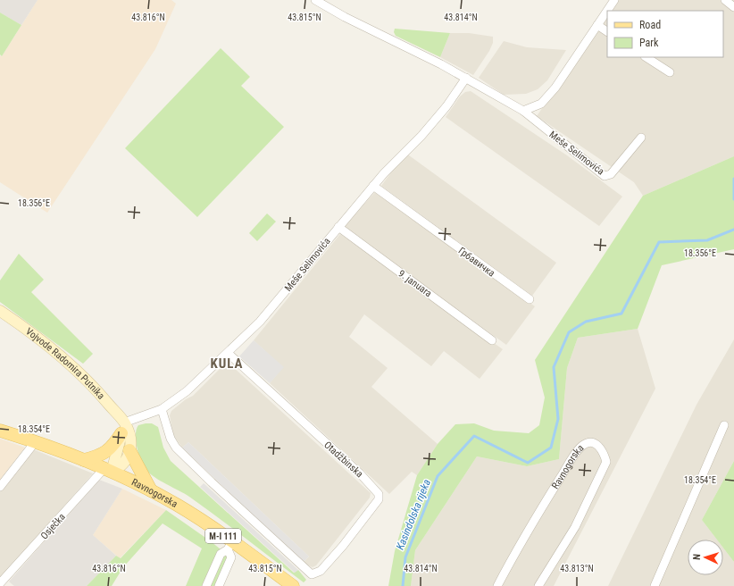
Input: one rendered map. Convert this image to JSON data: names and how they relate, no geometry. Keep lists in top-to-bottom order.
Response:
{
  "streets": {
    "main road": ["Vojvode Radomira Putnika", "Ravnogorska", "M-I 111"],
    "street": [
      "Meše Selimovića",
      "Грбавичка",
      "9. januara",
      "Otadžbinska",
      "Osječka"
    ]
  },
  "crossings": [
    ["Meše Selimovića", "Грбавичка"],
    ["Meše Selimovića", "9. januara"],
    ["Meše Selimovića", "Vojvode Radomira Putnika"],
    ["Meše Selimovića", "Otadžbinska"],
    ["Ravnogorska", "Osječka"]
  ],
  "districts": ["KULA"],
  "water": ["Kasindolska rijeka"],
  "legend": ["Road", "Park"],
  "north": "left",
  "coordinates": [
    "43.816°N",
    "43.815°N",
    "43.814°N",
    "18.356°E",
    "18.354°E",
    "43.813°N"
  ]
}
